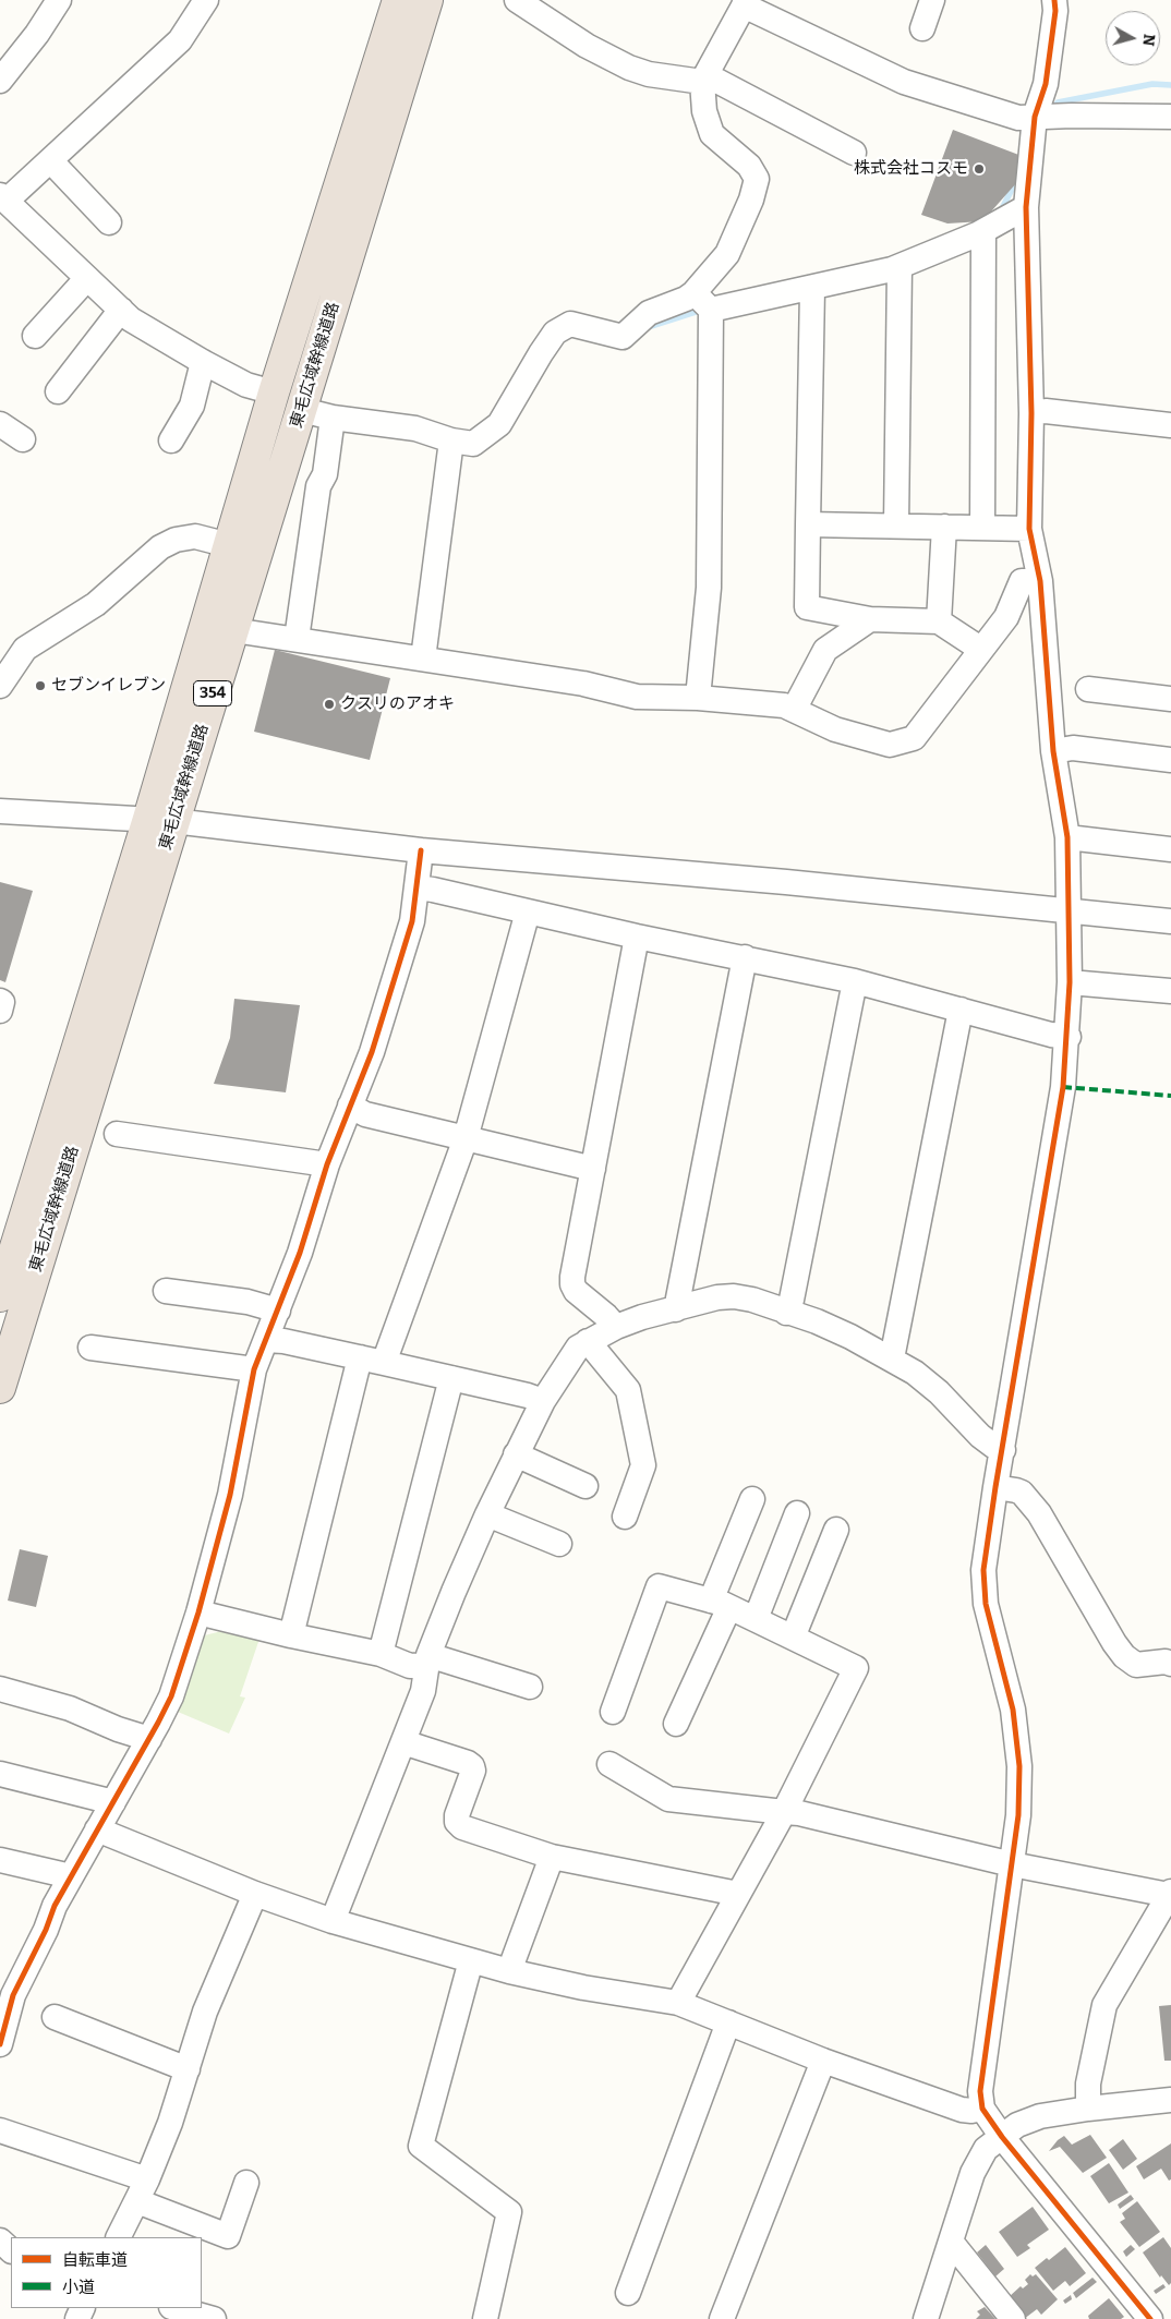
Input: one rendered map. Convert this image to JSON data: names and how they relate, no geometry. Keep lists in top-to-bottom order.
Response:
{
  "streets": {
    "highway": ["東毛広域幹線道路", "354"]
  },
  "places": ["株式会社コスモ", "セブンイレブン", "クスリのアオキ"],
  "legend": ["自転車道", "小道"],
  "north": "right"
}
